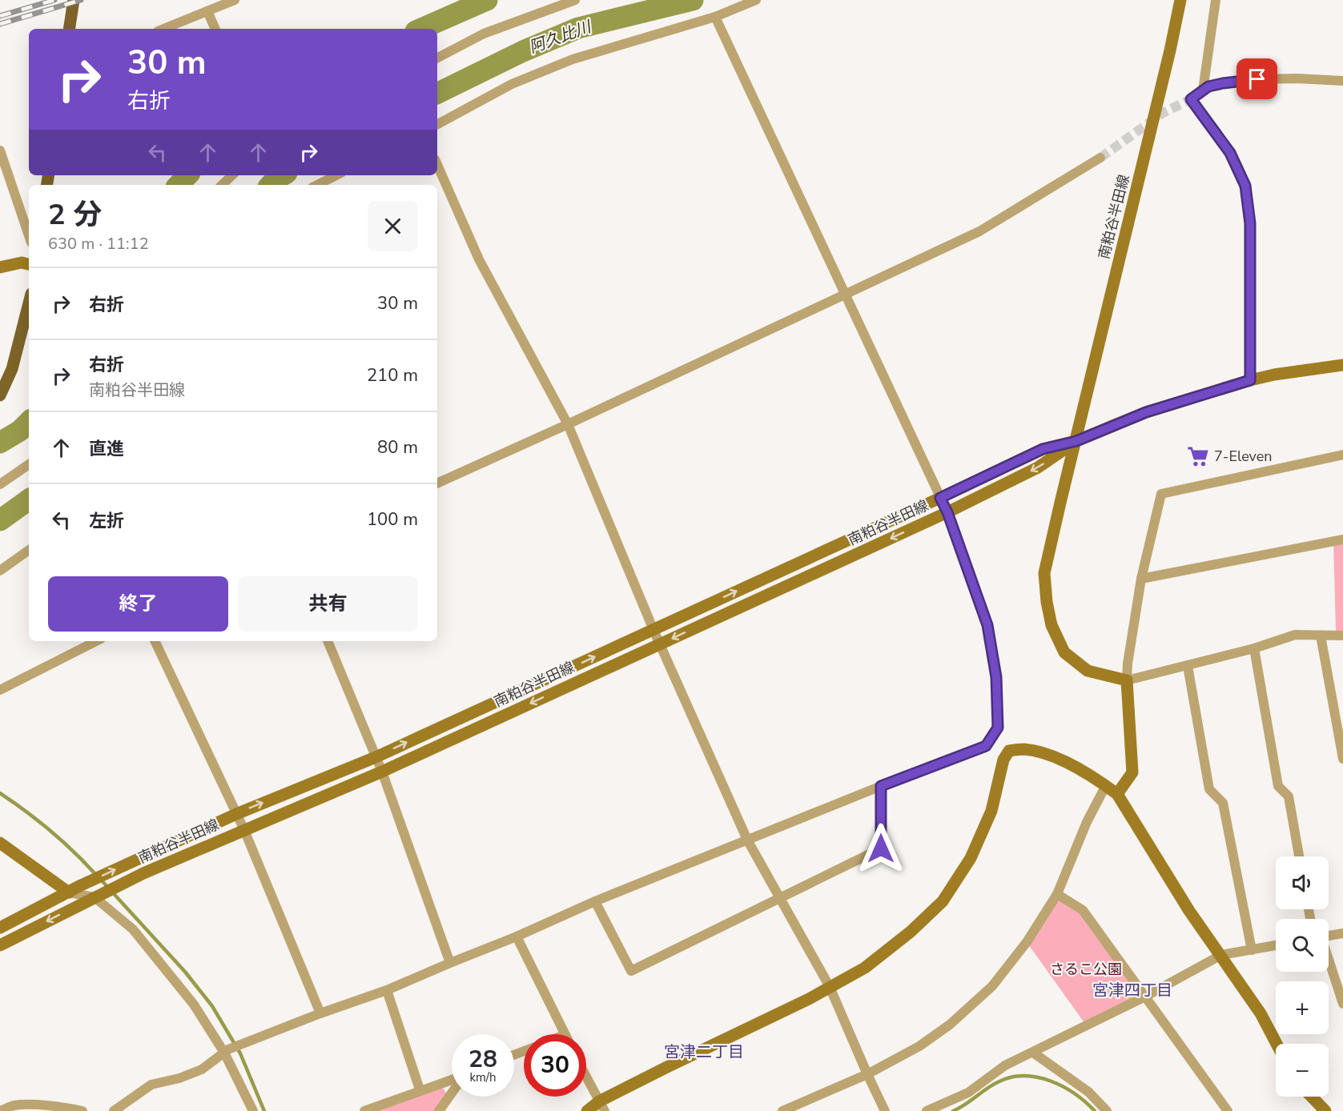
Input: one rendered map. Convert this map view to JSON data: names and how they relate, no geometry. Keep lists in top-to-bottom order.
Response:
{
  "streets": {
    "main road": ["南粕谷半田線"]
  },
  "districts": ["宮津四丁目", "宮津二丁目"],
  "water": ["阿久比川"],
  "parks": ["さるこ公園"],
  "places": {
    "supermarket": ["7-Eleven"]
  },
  "page": {
    "turn": ["30 m", "右折"],
    "heading": ["2 分", "630 m · 11:12"],
    "list": [
      {
        "name": "右折",
        "value": "30 m"
      },
      {
        "name": "右折",
        "note": "南粕谷半田線",
        "value": "210 m"
      },
      {
        "name": "直進",
        "value": "80 m"
      },
      {
        "name": "左折",
        "value": "100 m"
      }
    ],
    "buttons": ["終了", "共有"],
    "map_buttons": ["+", "−"],
    "speed": "28 km/h",
    "limit": "30"
  }
}
